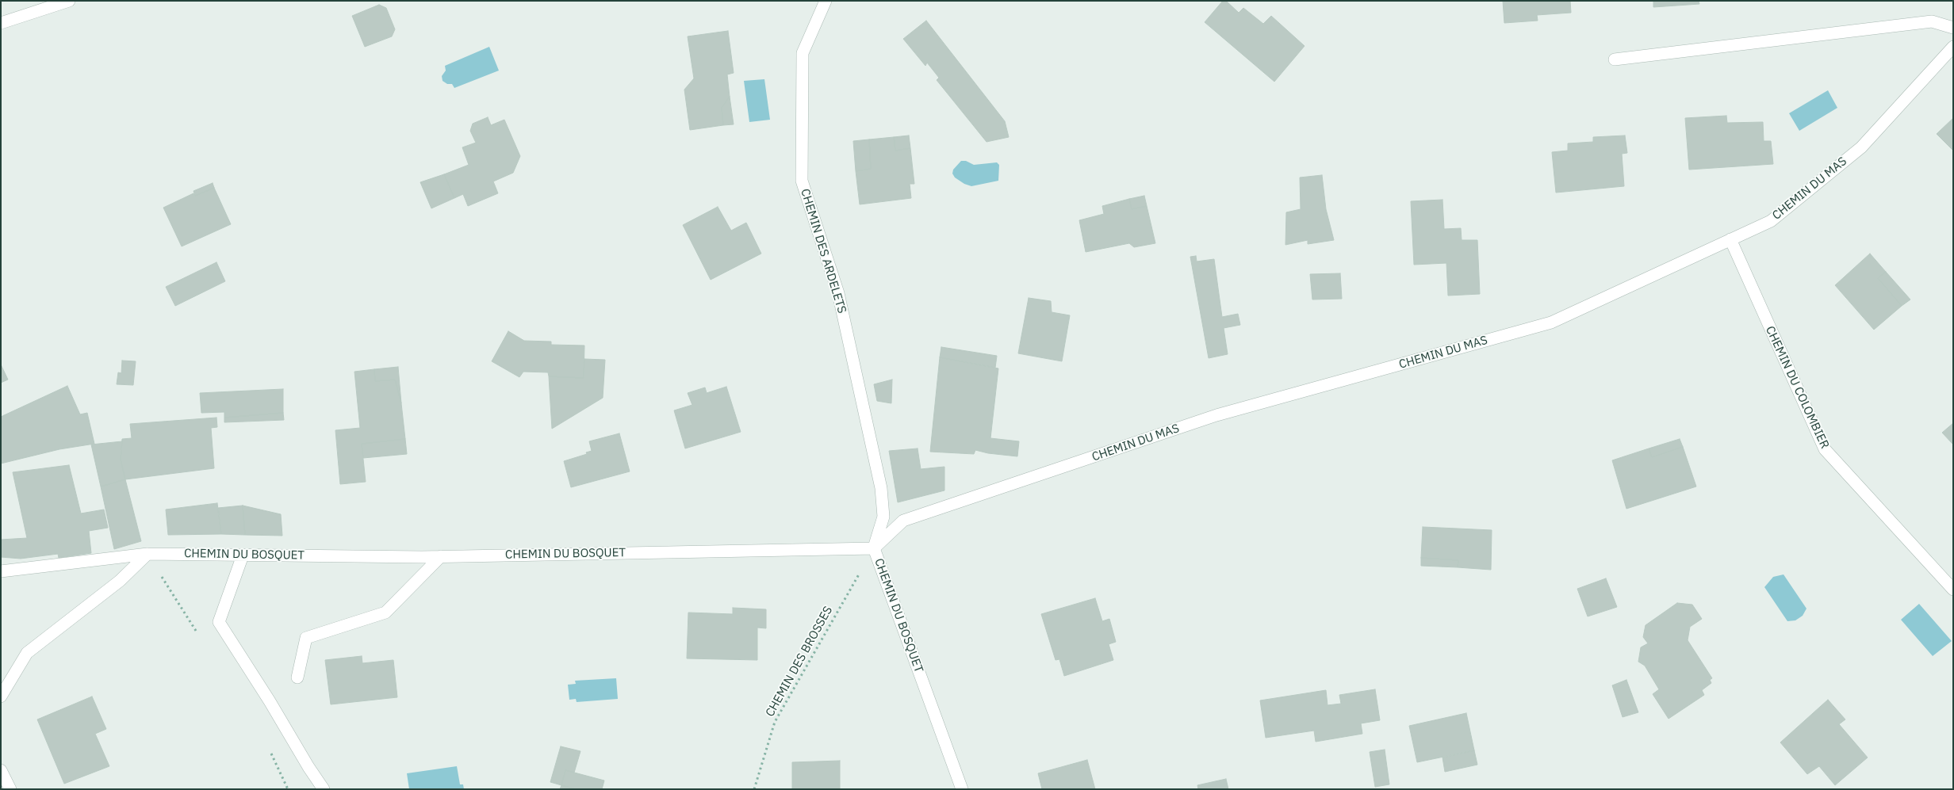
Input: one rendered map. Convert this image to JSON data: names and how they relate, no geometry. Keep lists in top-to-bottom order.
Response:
{
  "streets": {
    "street": [
      "CHEMIN DU MAS",
      "CHEMIN DES ARDELETS",
      "CHEMIN DU COLOMBIER",
      "CHEMIN DU BOSQUET"
    ],
    "path": ["CHEMIN DES BROSSES"]
  },
  "crossings": [
    ["CHEMIN DU MAS", "CHEMIN DES ARDELETS"],
    ["CHEMIN DU MAS", "CHEMIN DU COLOMBIER"],
    ["CHEMIN DU MAS", "CHEMIN DU BOSQUET"],
    ["CHEMIN DU MAS", "CHEMIN DES BROSSES"],
    ["CHEMIN DES ARDELETS", "CHEMIN DU BOSQUET"],
    ["CHEMIN DES ARDELETS", "CHEMIN DES BROSSES"],
    ["CHEMIN DU BOSQUET", "CHEMIN DES BROSSES"]
  ]
}
